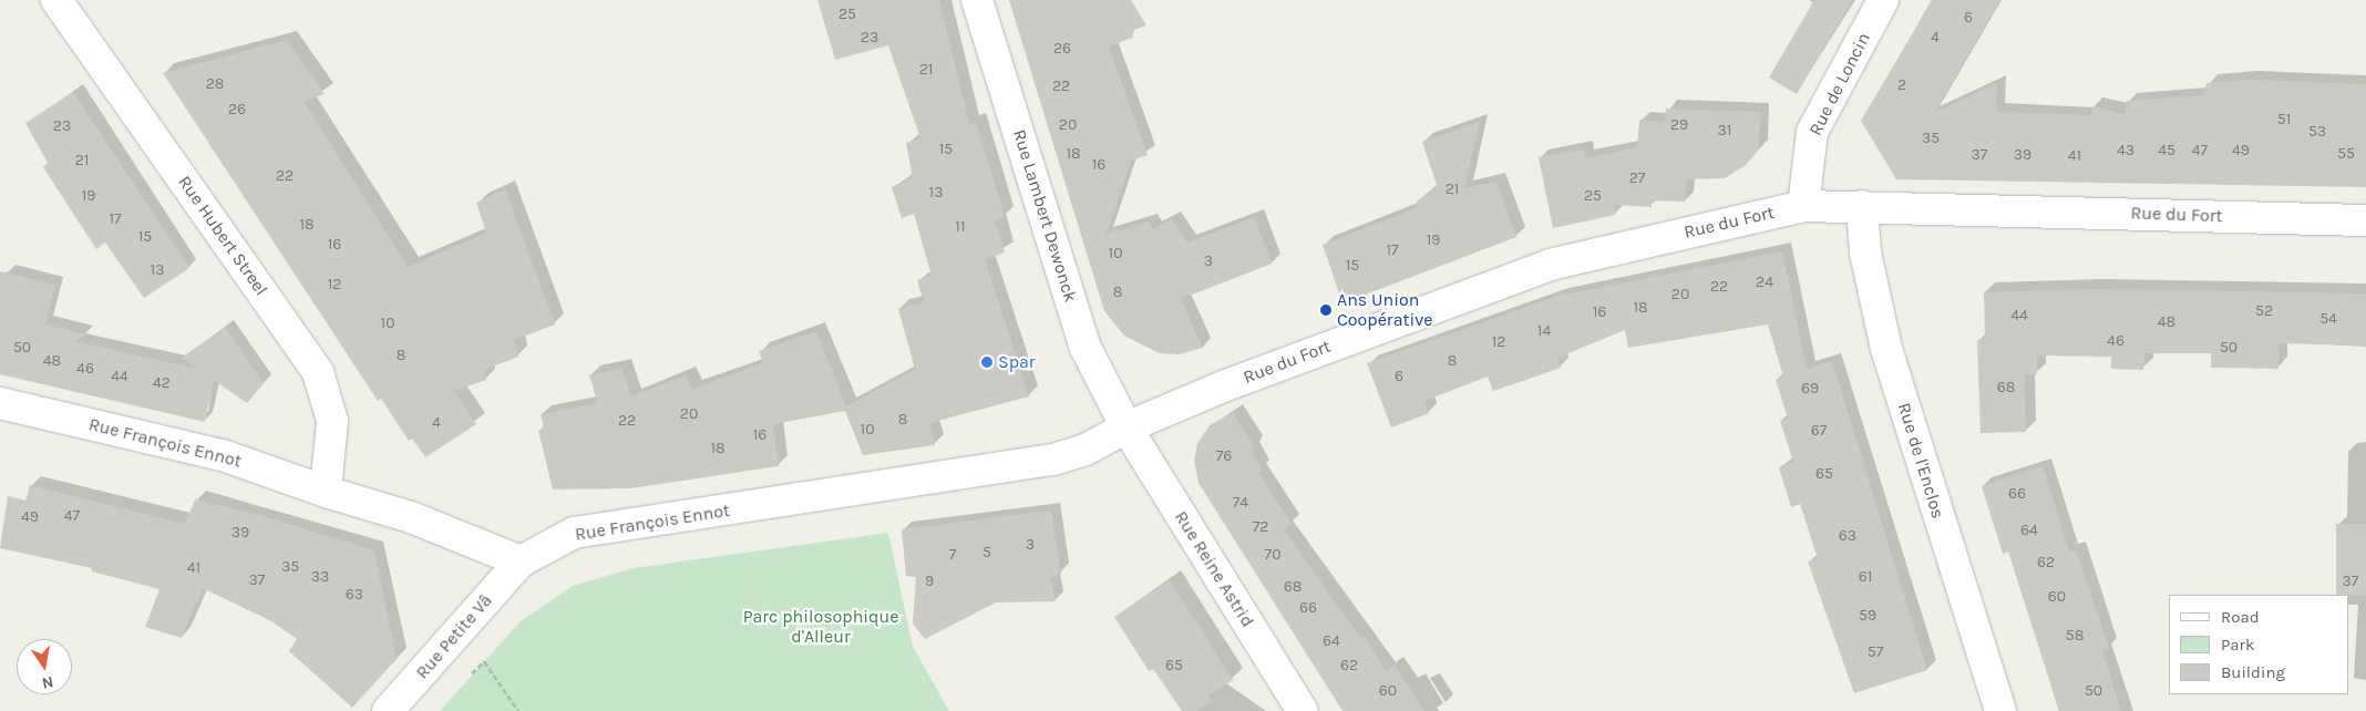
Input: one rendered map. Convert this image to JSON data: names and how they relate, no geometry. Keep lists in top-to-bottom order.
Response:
{
  "streets": {
    "street": [
      "Rue de Loncin",
      "Rue du Fort",
      "Rue Lambert Dewonck",
      "Rue Hubert Streel",
      "Rue François Ennot",
      "Rue de l'Enclos",
      "Rue Reine Astrid",
      "Rue Petite Vâ"
    ]
  },
  "crossings": [
    ["Rue de Loncin", "Rue du Fort"],
    ["Rue du Fort", "Rue Lambert Dewonck"],
    ["Rue du Fort", "Rue François Ennot"],
    ["Rue du Fort", "Rue de l'Enclos"],
    ["Rue du Fort", "Rue Reine Astrid"],
    ["Rue Lambert Dewonck", "Rue François Ennot"],
    ["Rue Lambert Dewonck", "Rue Reine Astrid"],
    ["Rue Hubert Streel", "Rue François Ennot"],
    ["Rue François Ennot", "Rue Reine Astrid"],
    ["Rue François Ennot", "Rue Petite Vâ"]
  ],
  "parks": ["Parc philosophique d'Alleur"],
  "places": ["Ans Union Coopérative", "Spar"],
  "house_numbers": [
    "25",
    "6",
    "23",
    "4",
    "26",
    "21",
    "28",
    "2",
    "22",
    "26",
    "51",
    "20",
    "29",
    "23",
    "31",
    "53",
    "35",
    "15",
    "43",
    "45",
    "47",
    "49",
    "18",
    "55",
    "37",
    "39",
    "41",
    "21",
    "16",
    "22",
    "27",
    "21",
    "13",
    "19",
    "25",
    "17",
    "18",
    "11",
    "15",
    "19",
    "16",
    "17",
    "10",
    "3",
    "15",
    "13",
    "24",
    "12",
    "22",
    "8",
    "20",
    "18",
    "52",
    "16",
    "44",
    "54",
    "48",
    "10",
    "14",
    "46",
    "12",
    "50",
    "50",
    "8",
    "48",
    "8",
    "46",
    "44",
    "6",
    "42",
    "68",
    "69",
    "20",
    "8",
    "22",
    "4",
    "10",
    "67",
    "16",
    "18",
    "76",
    "65",
    "66",
    "74",
    "47",
    "49",
    "72",
    "64",
    "39",
    "63",
    "3",
    "5",
    "7",
    "70",
    "62",
    "35",
    "41",
    "33",
    "61",
    "37",
    "9",
    "37",
    "68",
    "63",
    "60",
    "66",
    "59",
    "58",
    "64",
    "57",
    "65",
    "62",
    "60",
    "50"
  ],
  "legend": ["Road", "Park", "Building"],
  "north": "bottom"
}
